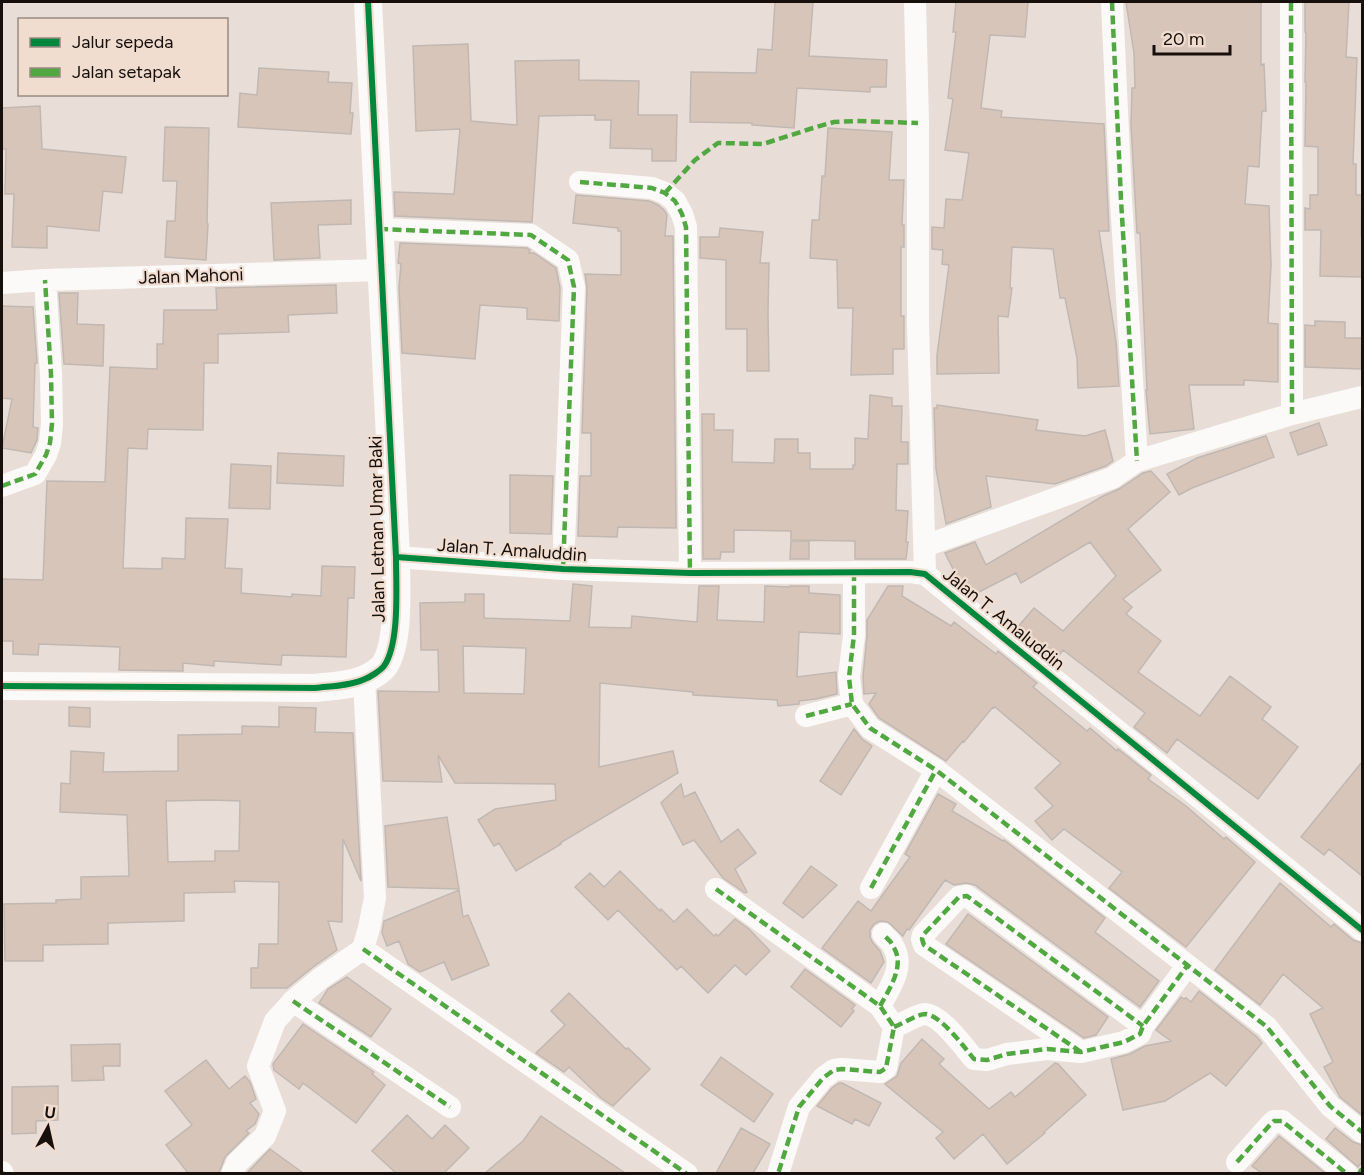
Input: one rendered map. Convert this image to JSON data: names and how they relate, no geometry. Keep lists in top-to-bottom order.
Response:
{
  "streets": {
    "street": ["Jalan Mahoni", "Jalan Letnan Umar Baki", "Jalan T. Amaluddin"]
  },
  "crossings": [
    ["Jalan Mahoni", "Jalan Letnan Umar Baki"],
    ["Jalan Letnan Umar Baki", "Jalan T. Amaluddin"]
  ],
  "legend": ["Jalur sepeda", "Jalan setapak"],
  "scale_bar": "20 m",
  "north": "top"
}
